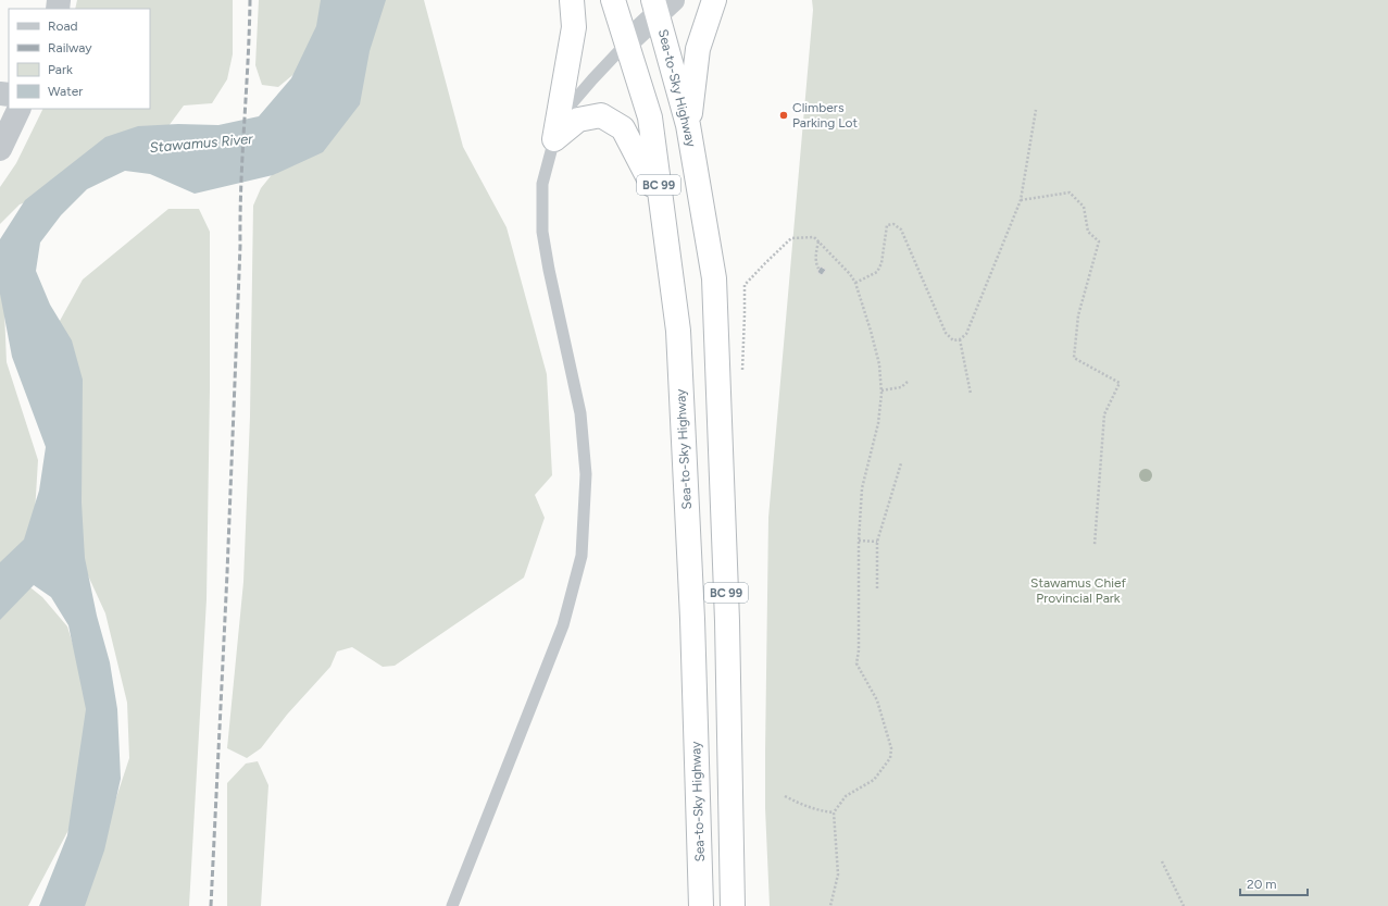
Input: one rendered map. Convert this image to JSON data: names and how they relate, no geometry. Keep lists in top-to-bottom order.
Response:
{
  "streets": {
    "highway": ["Sea-to-Sky Highway", "BC 99"]
  },
  "water": ["Stawamus River"],
  "parks": ["Stawamus Chief Provincial Park"],
  "places": ["Climbers Parking Lot"],
  "legend": [
    "Road",
    "Railway",
    "Park",
    "Water"
  ],
  "scale_bar": "20 m"
}
